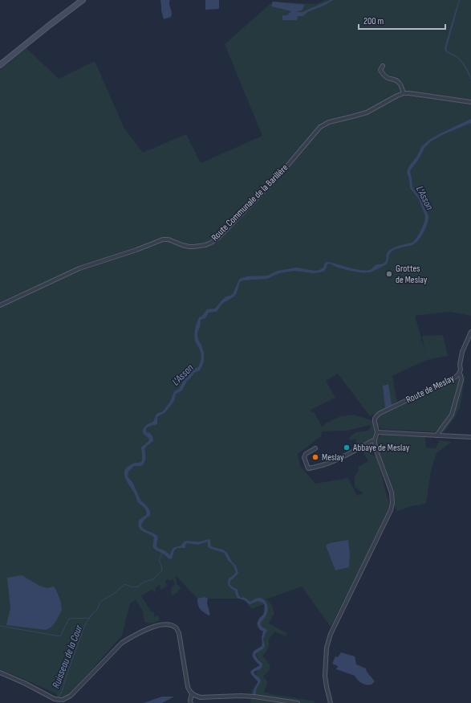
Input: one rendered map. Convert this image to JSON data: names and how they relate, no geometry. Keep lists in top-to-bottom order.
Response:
{
  "streets": {
    "street": ["Route Communale de la Barillère", "Route de Meslay"]
  },
  "water": ["L'Asson", "Ruisseau de la Cour"],
  "places": ["Grottes de Meslay", "Abbaye de Meslay", "Meslay"],
  "scale_bar": "200 m"
}
